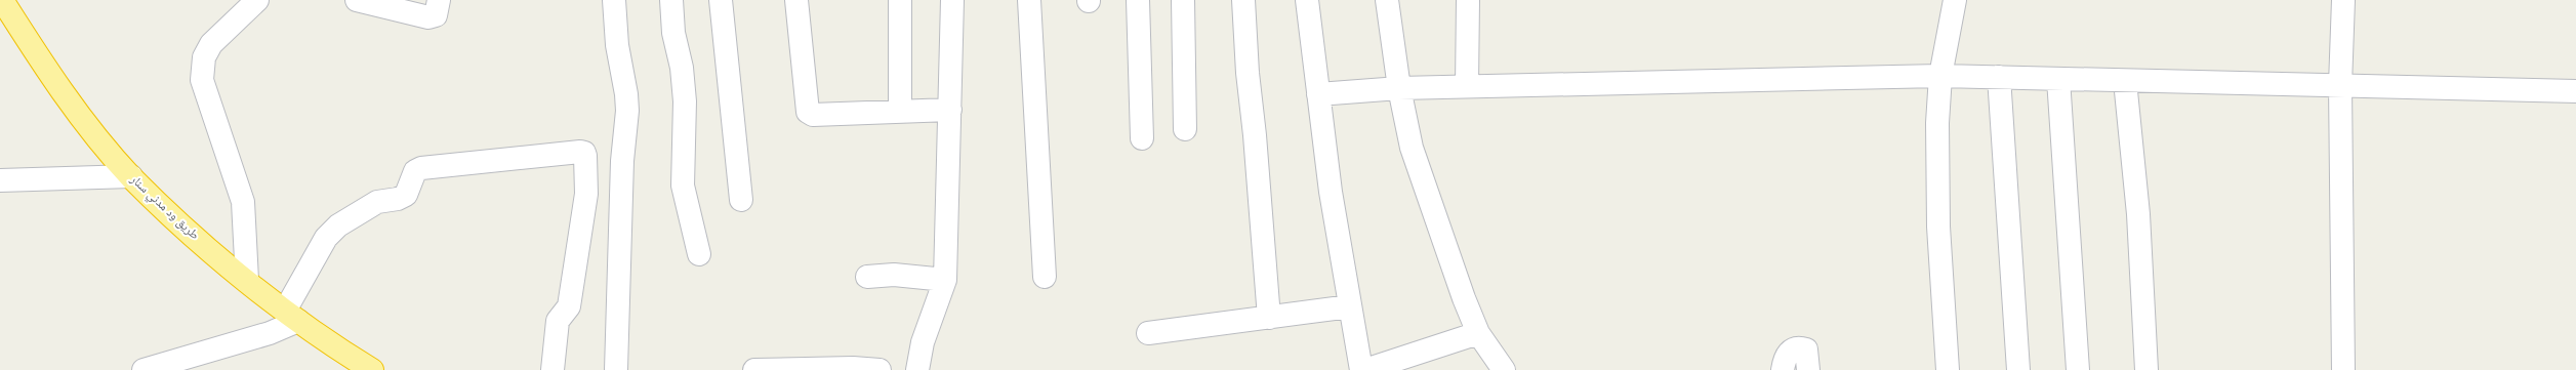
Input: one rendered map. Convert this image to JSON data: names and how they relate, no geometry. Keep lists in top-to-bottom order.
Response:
{
  "streets": {
    "highway": ["طريق ود مدني سنار"]
  }
}
